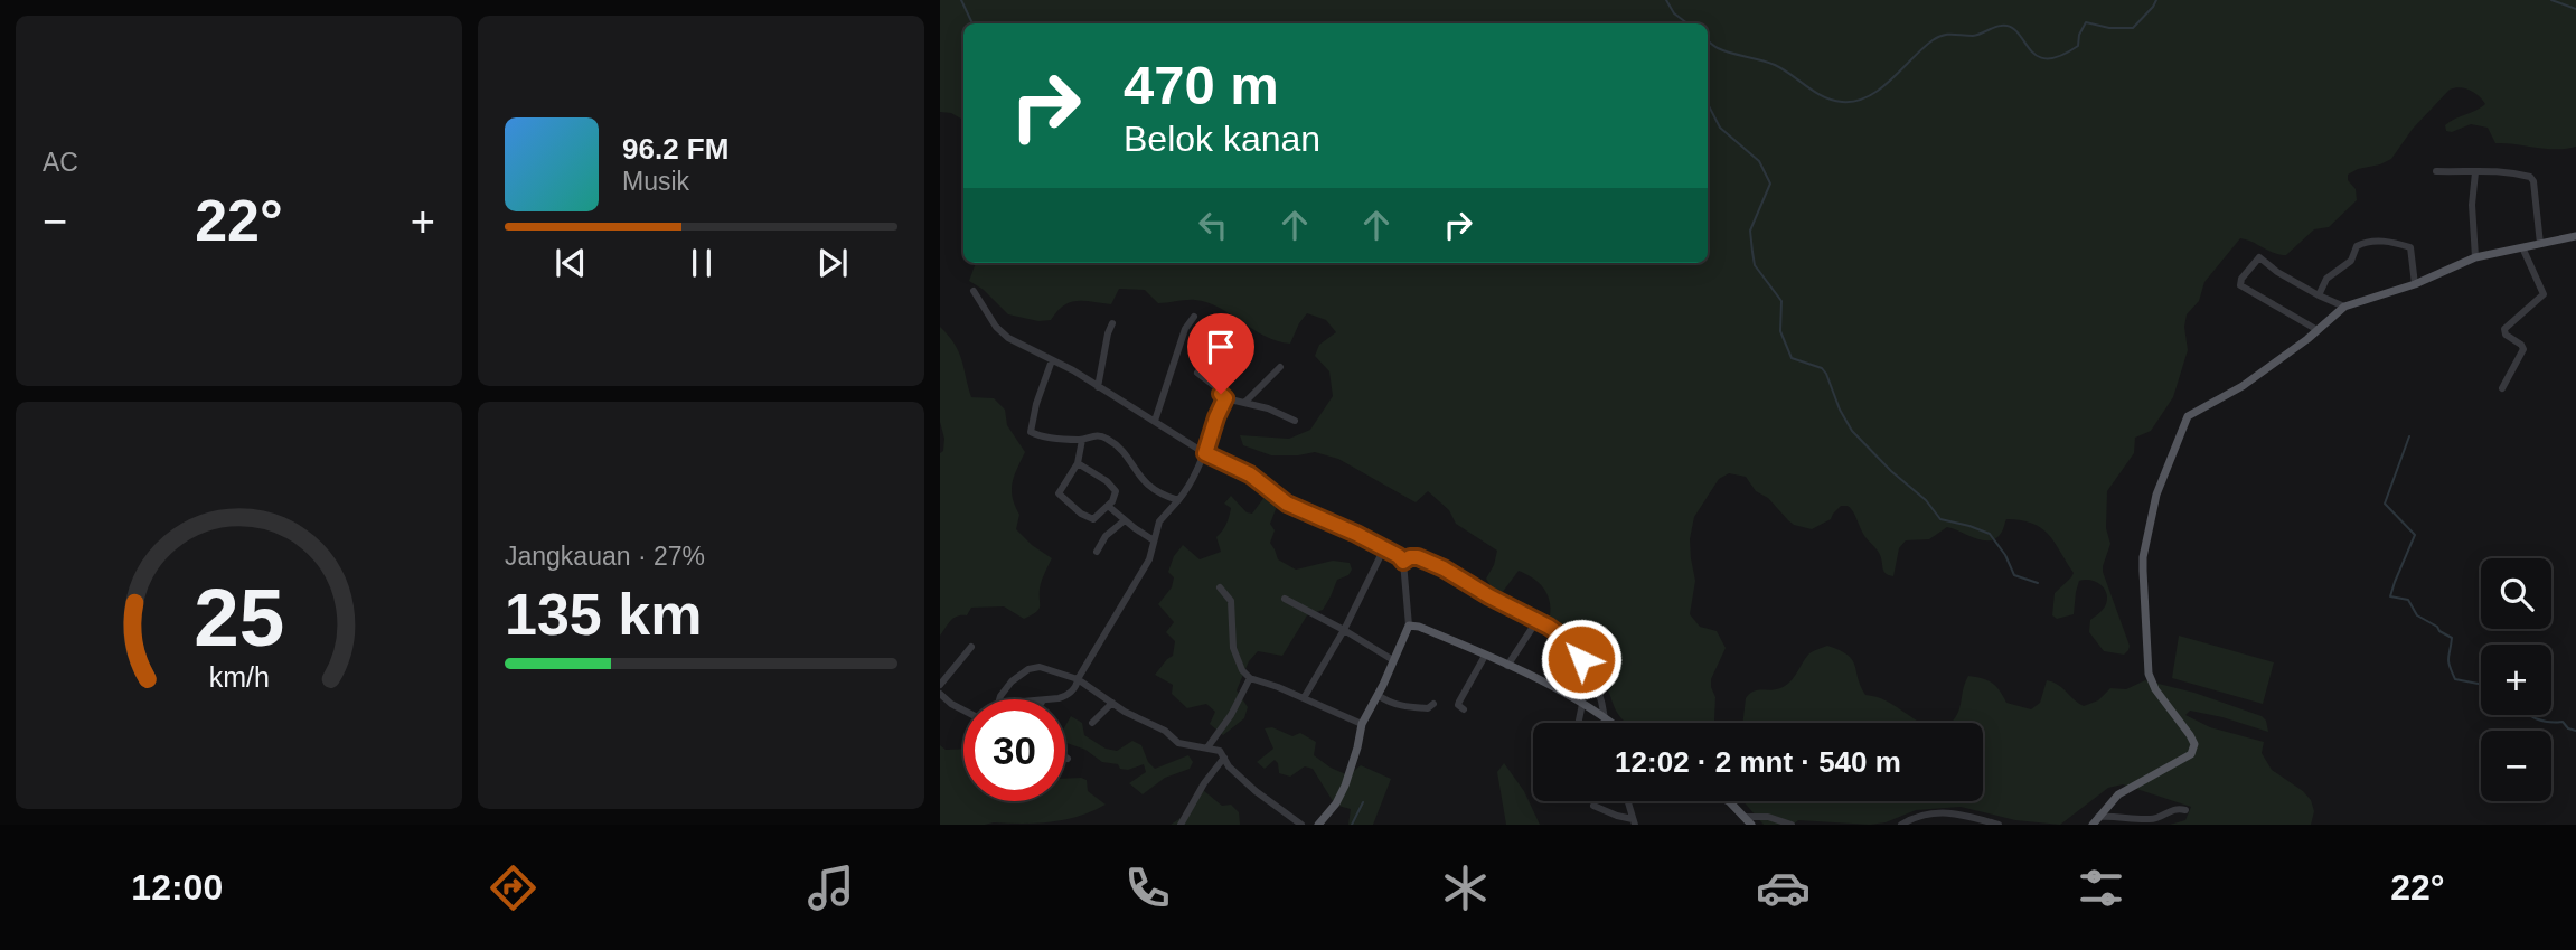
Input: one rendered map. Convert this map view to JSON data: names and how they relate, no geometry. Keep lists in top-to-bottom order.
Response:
{
  "page": {
    "tile": [
      "AC",
      ["Jangkauan · 27%", "135 km"]
    ],
    "turn": ["470 m", "Belok kanan"],
    "song": ["96.2 FM", "Musik"],
    "heat": ["−", "22°", "+"],
    "map_buttons": ["+", "−"],
    "limit": "30",
    "trip": "12:02 · 2 mnt · 540 m",
    "tabs": ["12:00", "22°"],
    "gauge": ["25", "km/h"]
  }
}
